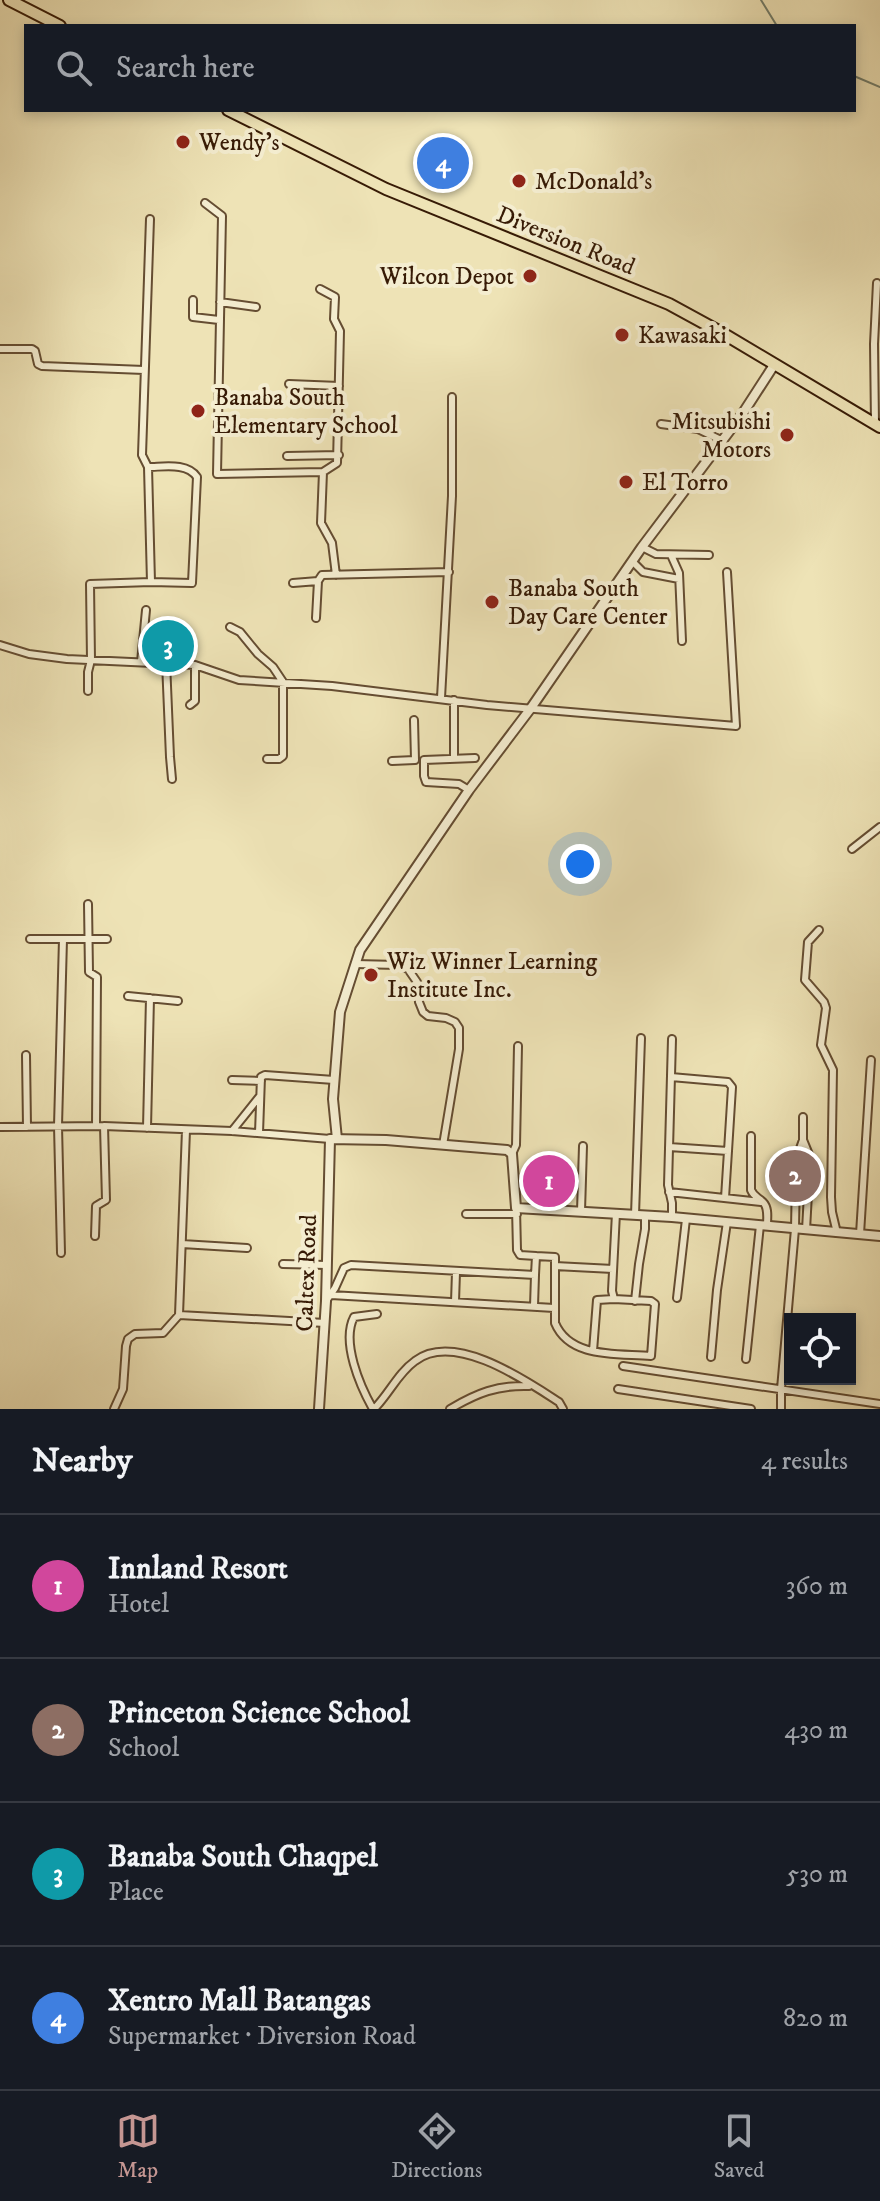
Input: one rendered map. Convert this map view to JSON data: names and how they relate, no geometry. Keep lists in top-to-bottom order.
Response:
{
  "streets": {
    "highway": ["Diversion Road"],
    "street": ["Caltex Road"]
  },
  "crossings": [
    ["Diversion Road", "Caltex Road"]
  ],
  "places": [
    "Wendy's",
    "McDonald's",
    "Wilcon Depot",
    "Kawasaki",
    "Banaba South Elementary School",
    "Mitsubishi Motors",
    "El Torro",
    "Banaba South Day Care Center",
    "Wiz Winner Learning Institute Inc."
  ],
  "page": {
    "search": "Search here",
    "pins": [
      "4",
      "3",
      "2",
      "1"
    ],
    "heading": ["Nearby", "4 results"],
    "list": [
      {
        "mark": "1",
        "name": "Innland Resort",
        "note": "Hotel",
        "value": "360 m"
      },
      {
        "mark": "2",
        "name": "Princeton Science School",
        "note": "School",
        "value": "430 m"
      },
      {
        "mark": "3",
        "name": "Banaba South Chaqpel",
        "note": "Place",
        "value": "530 m"
      },
      {
        "mark": "4",
        "name": "Xentro Mall Batangas",
        "note": "Supermarket · Diversion Road",
        "value": "820 m"
      }
    ],
    "nav": ["Map", "Directions", "Saved"]
  }
}
